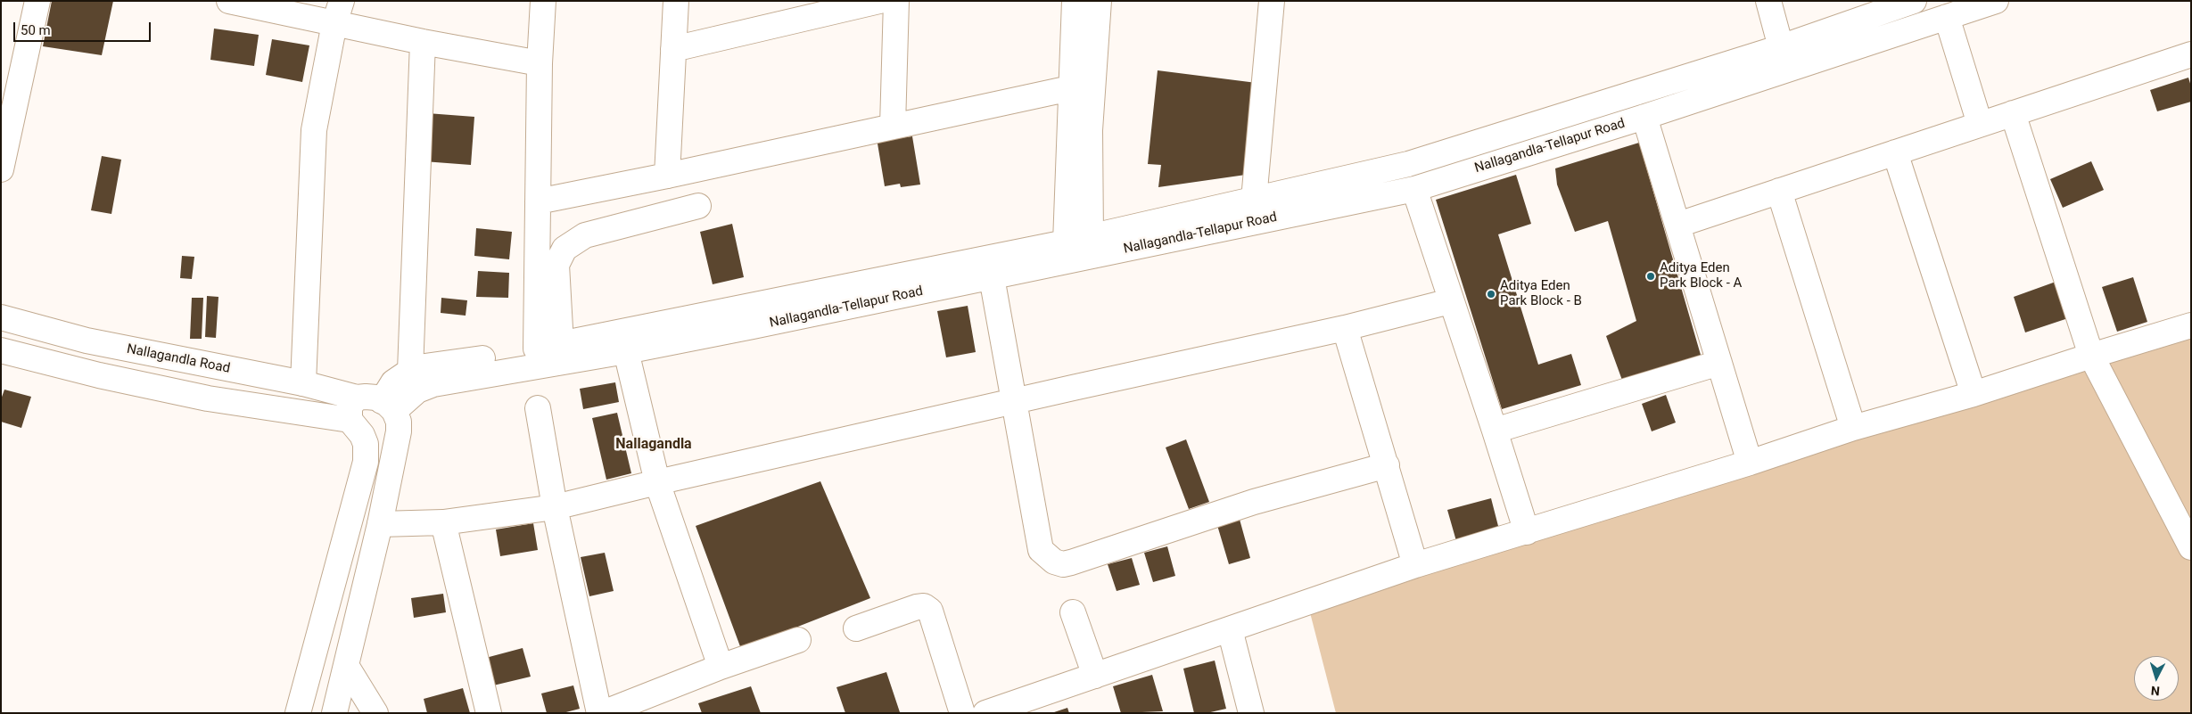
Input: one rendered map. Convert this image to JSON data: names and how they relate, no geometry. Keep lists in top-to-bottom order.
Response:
{
  "streets": {
    "street": ["Nallagandla-Tellapur Road", "Nallagandla Road"]
  },
  "crossings": [
    ["Nallagandla-Tellapur Road", "Nallagandla Road"]
  ],
  "districts": ["Nallagandla"],
  "places": ["Aditya Eden Park Block - A", "Aditya Eden Park Block - B"],
  "scale_bar": "50 m",
  "north": "bottom"
}
